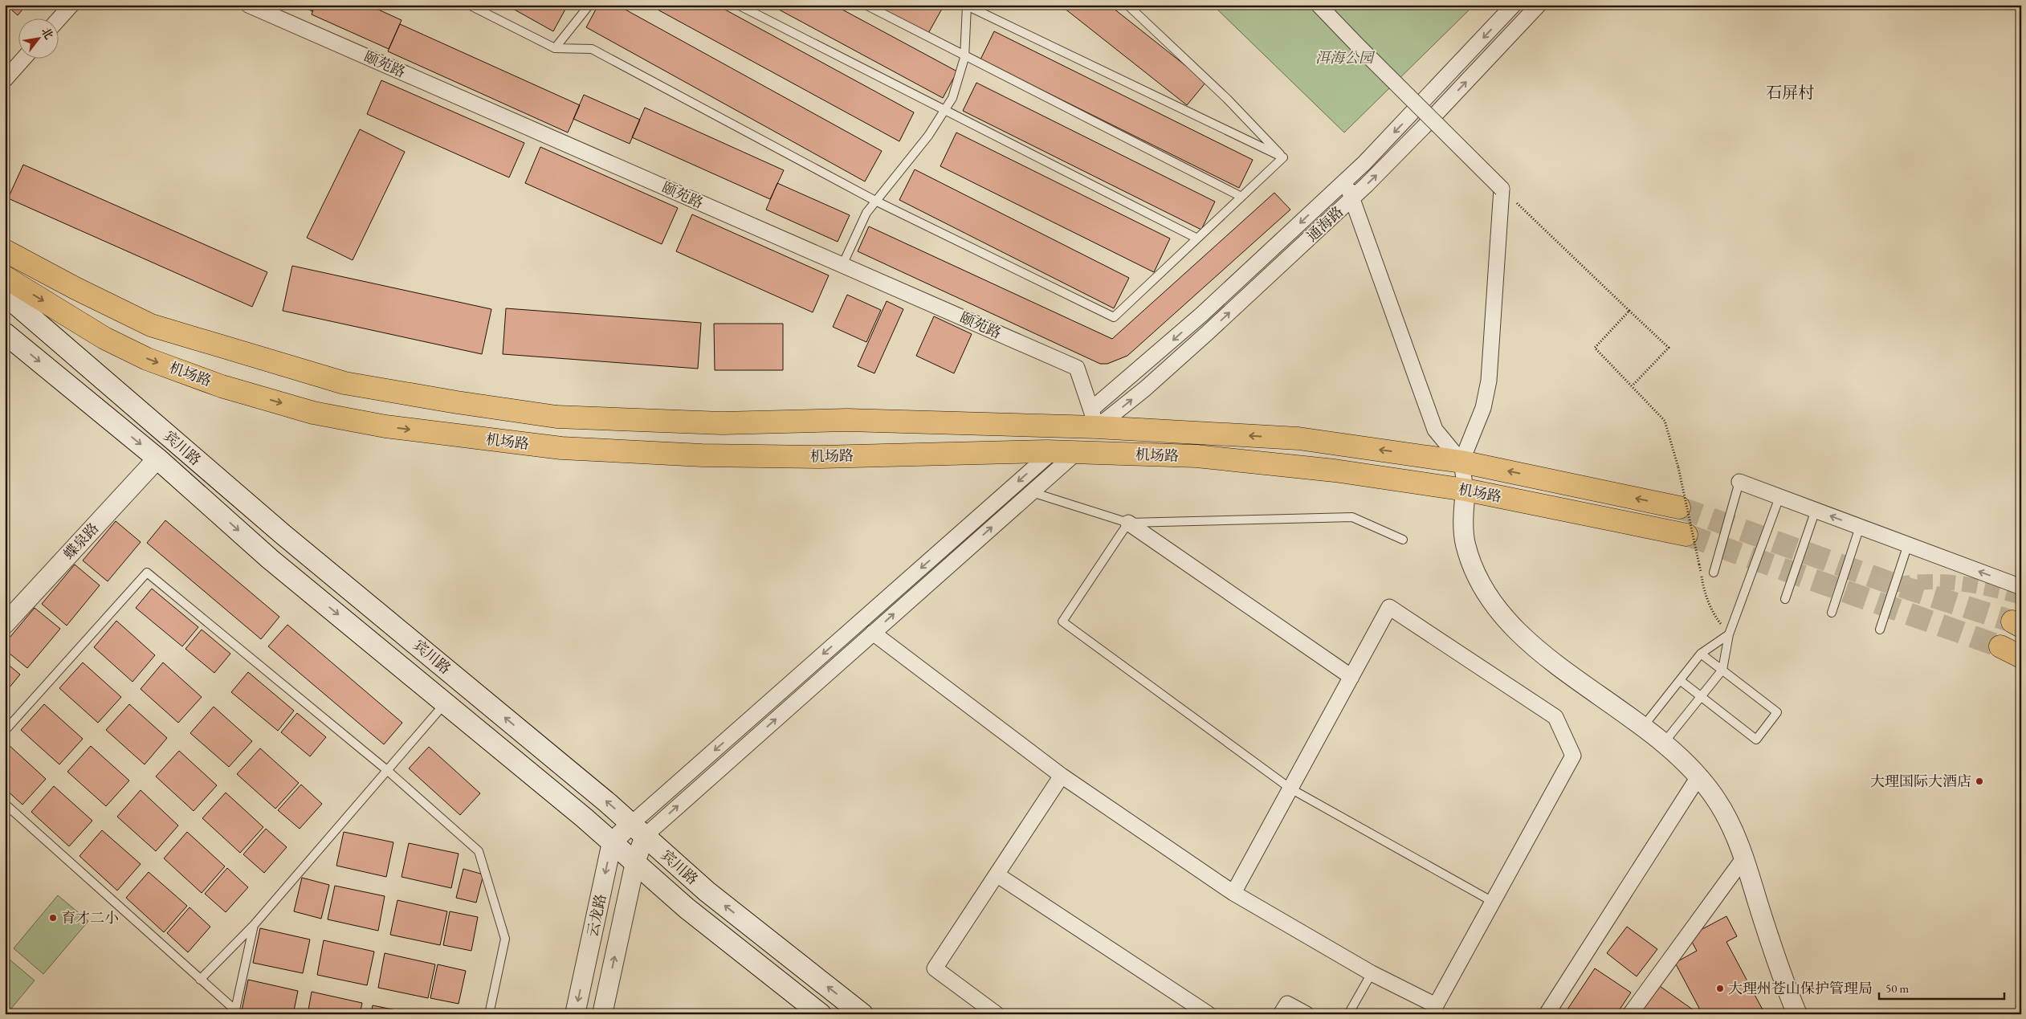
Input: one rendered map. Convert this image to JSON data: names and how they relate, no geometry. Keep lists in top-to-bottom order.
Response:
{
  "streets": {
    "main road": ["机场路", "宾川路"],
    "street": [
      "颐苑路",
      "通海路",
      "蝶泉路",
      "云龙路"
    ]
  },
  "crossings": [
    ["颐苑路", "通海路"],
    ["颐苑路", "机场路"],
    ["通海路", "机场路"],
    ["宾川路", "蝶泉路"],
    ["宾川路", "云龙路"]
  ],
  "districts": ["石屏村"],
  "parks": ["洱海公园"],
  "places": ["大理国际大酒店", "育才二小", "大理州苍山保护管理局"],
  "scale_bar": "50 m",
  "north": "top right"
}
